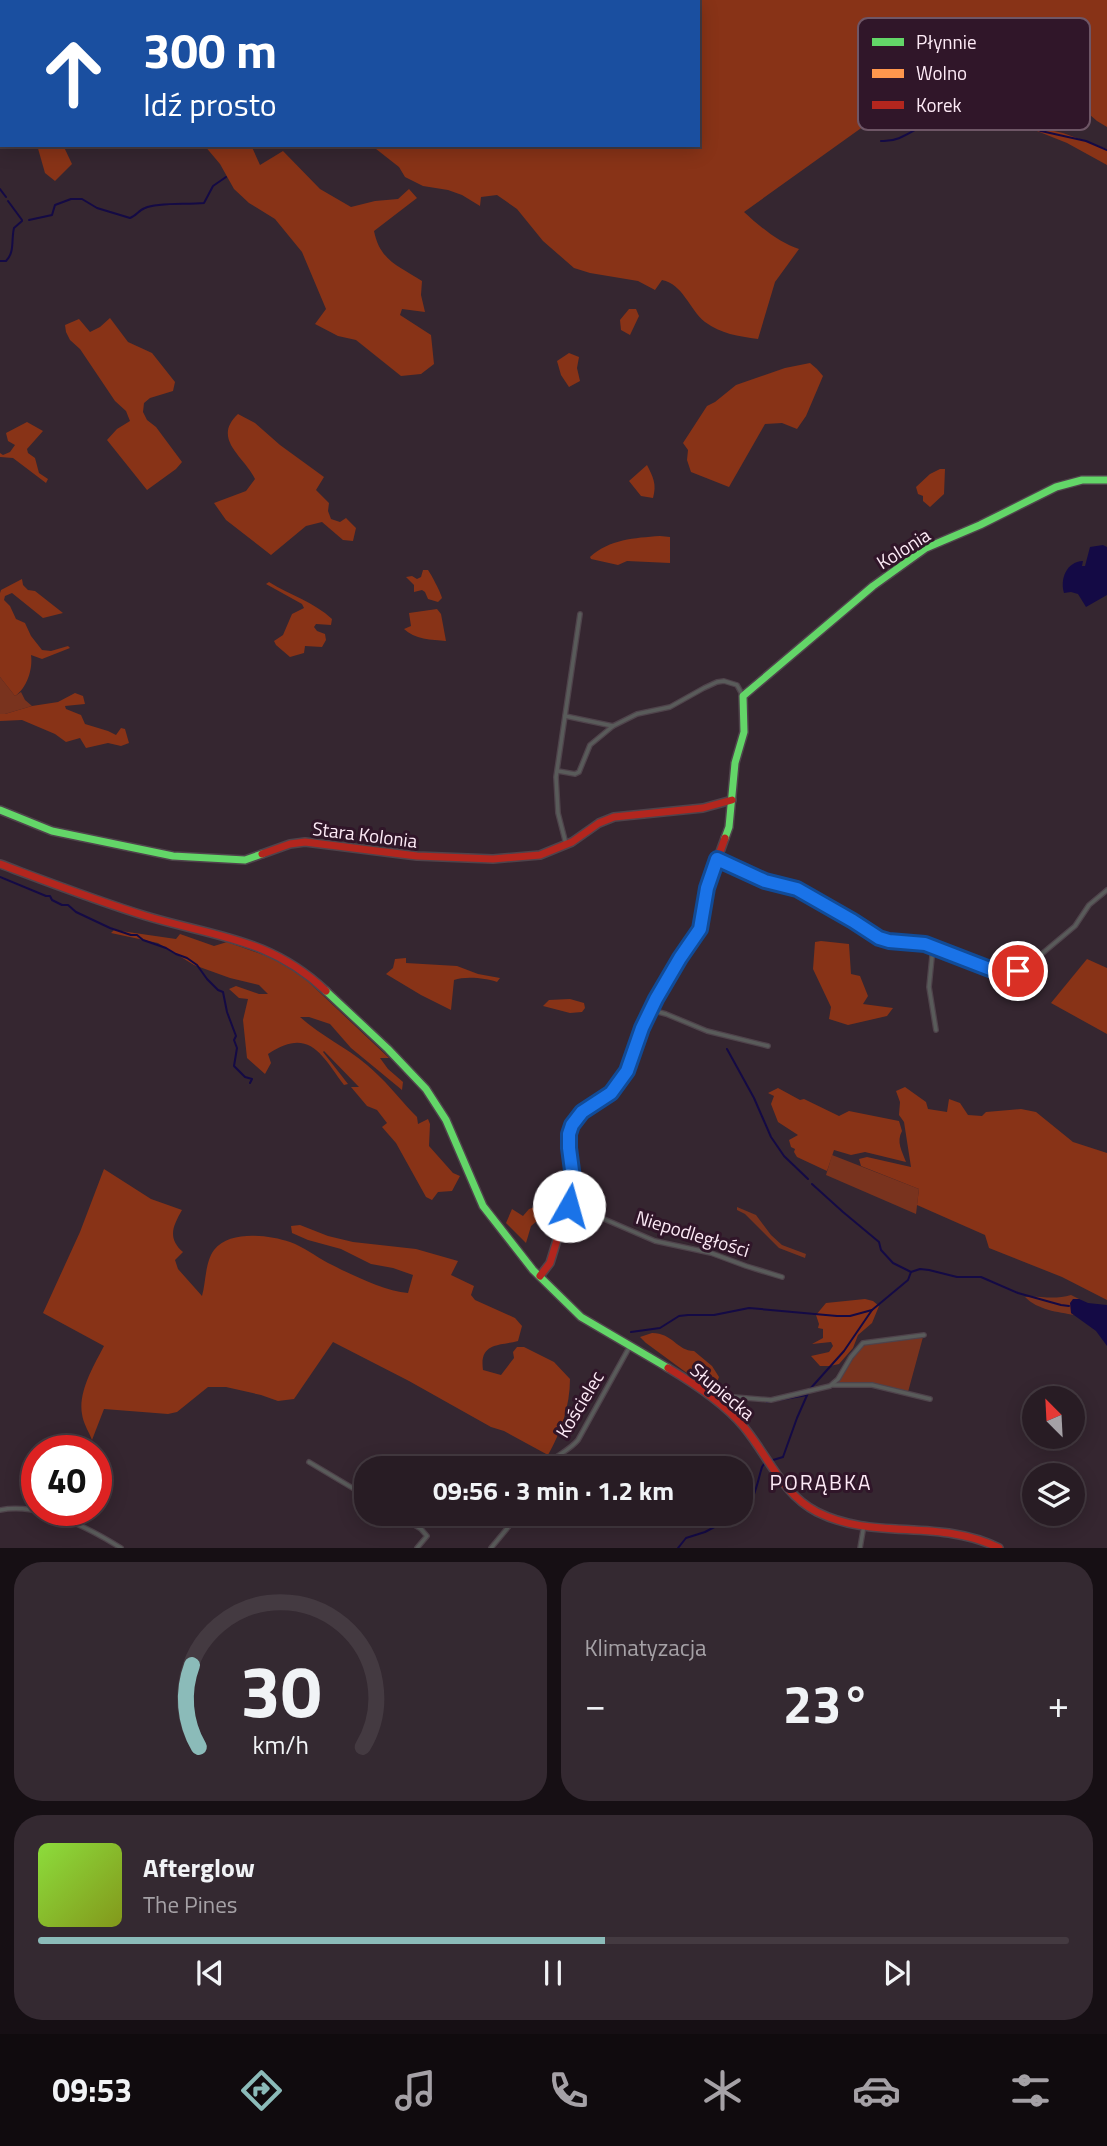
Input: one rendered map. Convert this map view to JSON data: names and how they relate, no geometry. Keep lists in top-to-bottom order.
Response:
{
  "streets": {
    "street": [
      "Kolonia",
      "Stara Kolonia",
      "Niepodległości",
      "Słupiecka",
      "Kościelec"
    ]
  },
  "crossings": [
    ["Słupiecka", "Kościelec"]
  ],
  "districts": ["PORĄBKA"],
  "legend": ["Płynnie", "Wolno", "Korek"],
  "north": "top left",
  "page": {
    "turn": ["300 m", "Idź prosto"],
    "limit": "40",
    "trip": "09:56 · 3 min · 1.2 km",
    "tile": "Klimatyzacja",
    "heat": ["−", "23°", "+"],
    "song": ["Afterglow", "The Pines"],
    "tabs": "09:53",
    "gauge": ["30", "km/h"]
  }
}
